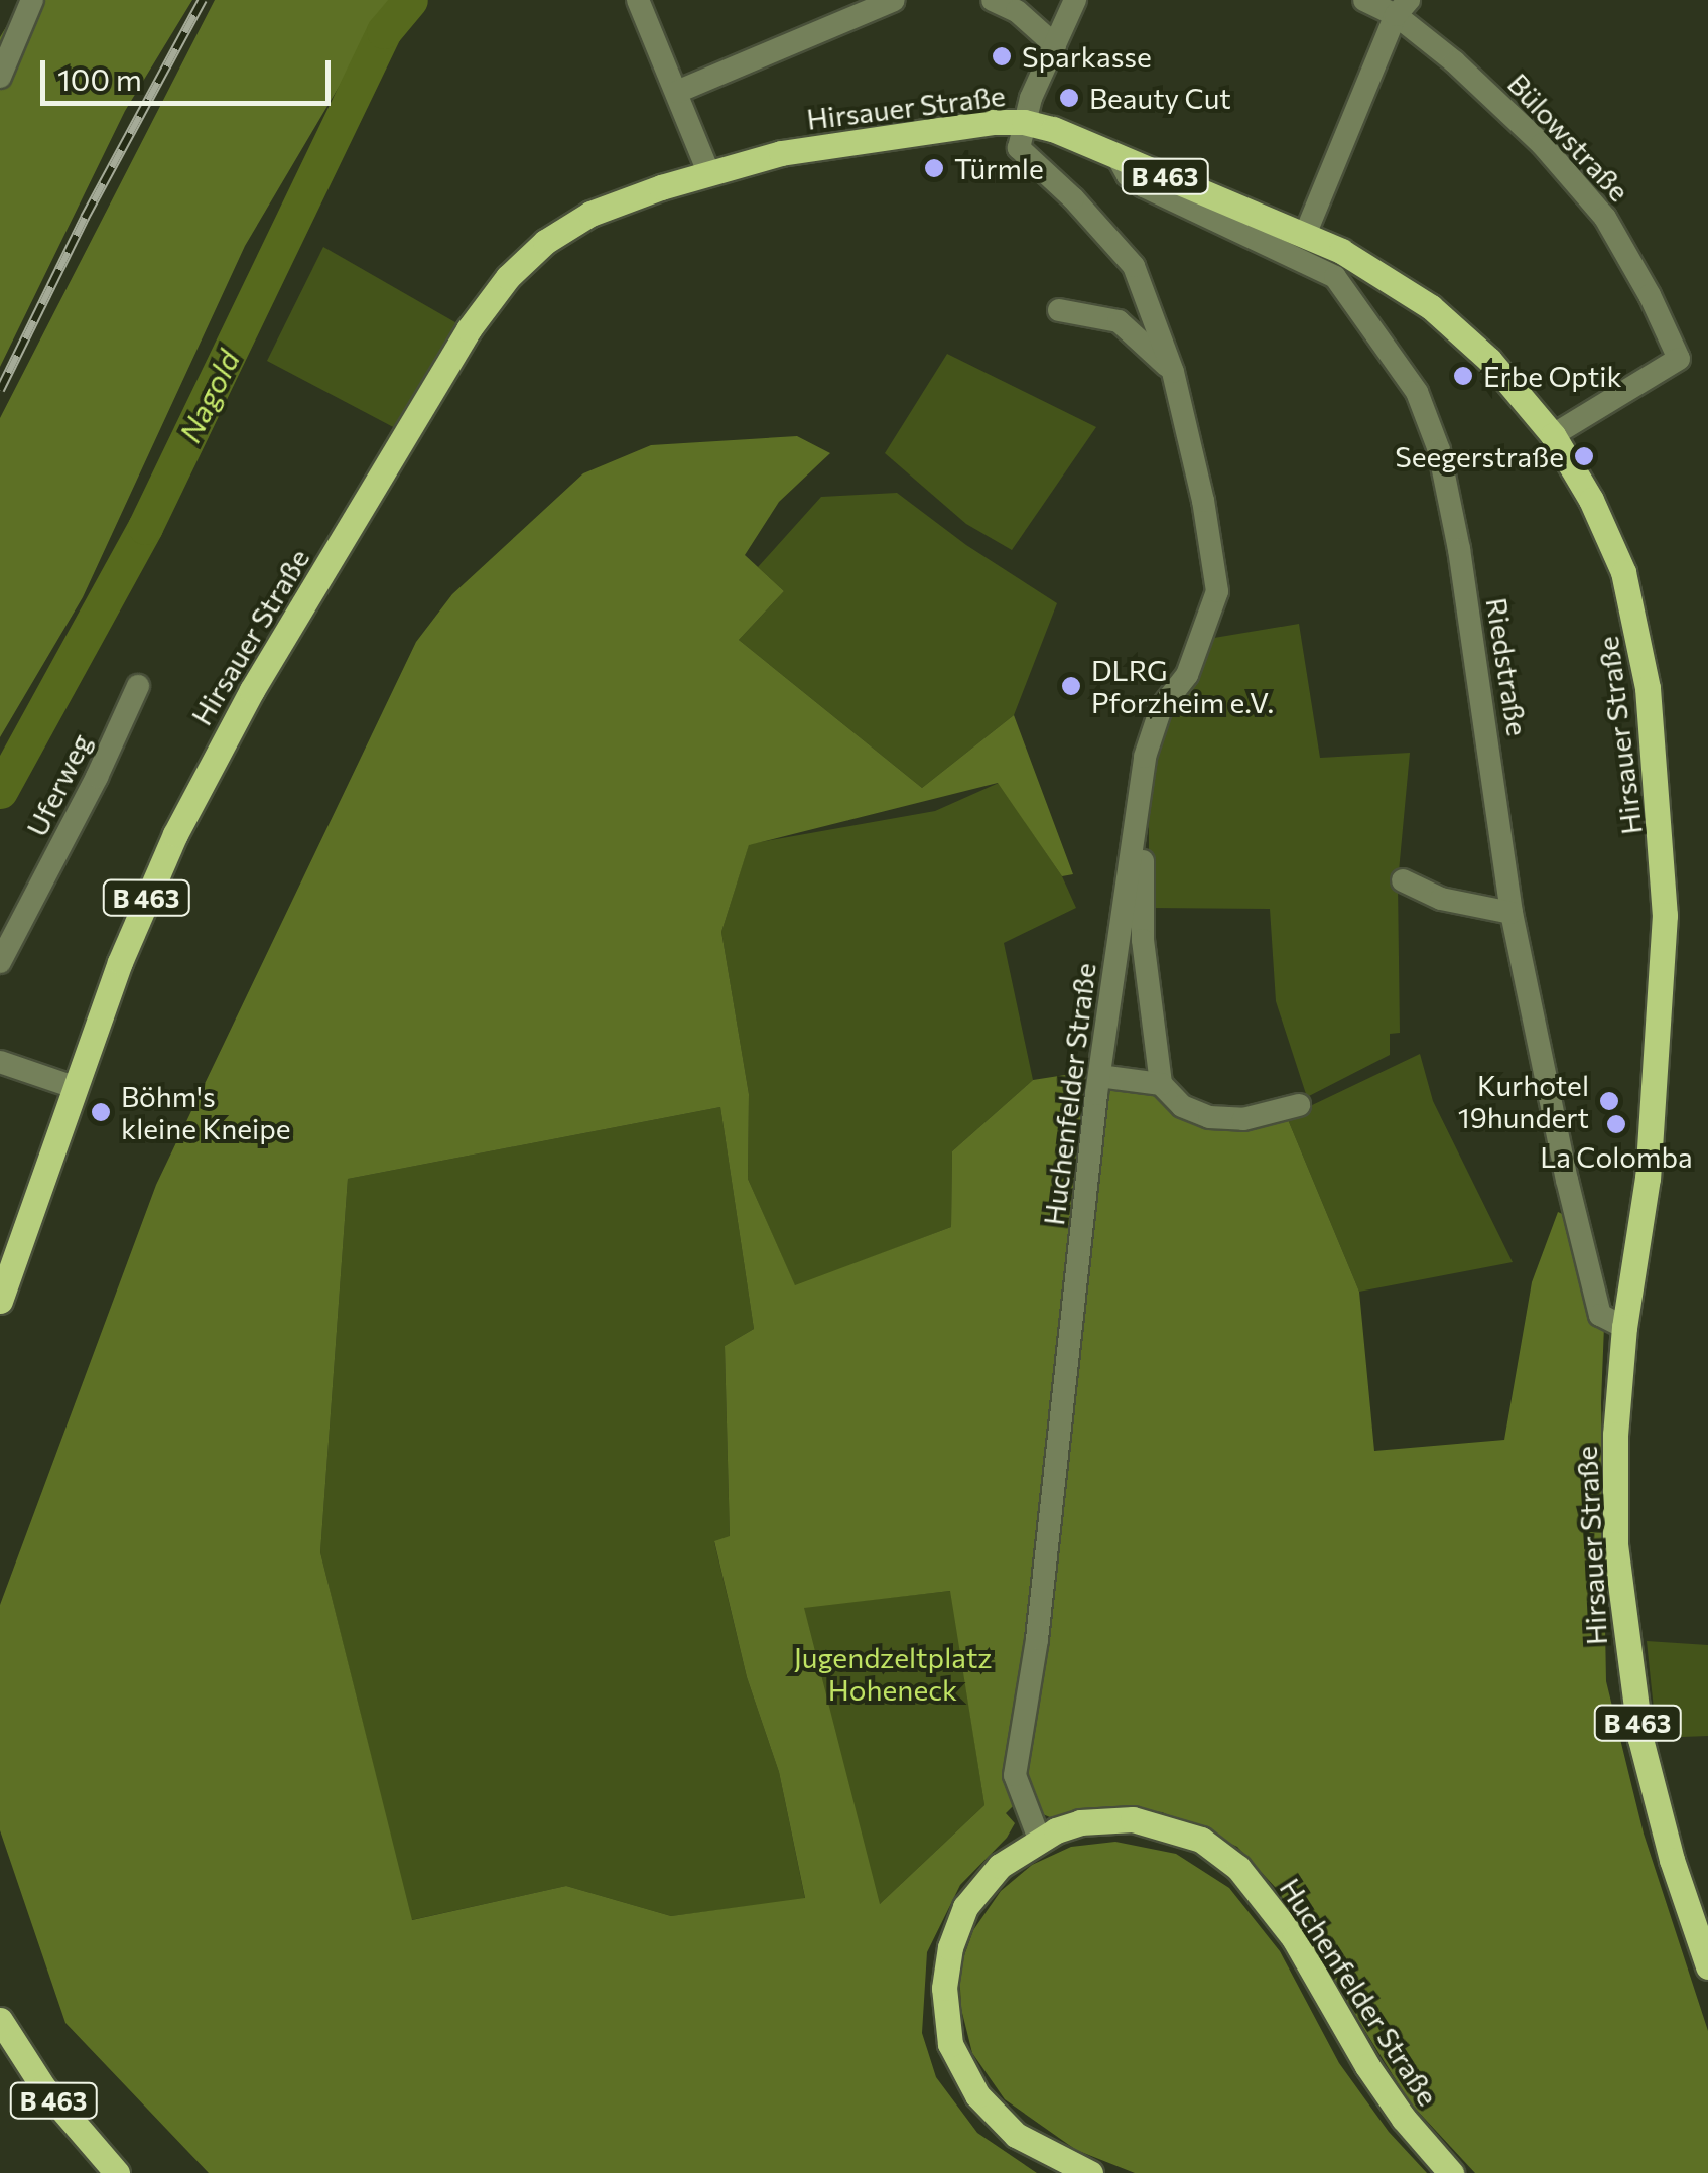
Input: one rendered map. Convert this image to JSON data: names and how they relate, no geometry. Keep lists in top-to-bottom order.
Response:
{
  "streets": {
    "main road": ["Hirsauer Straße", "B 463", "Huchenfelder Straße"],
    "street": ["Bülowstraße", "Riedstraße", "Uferweg"]
  },
  "crossings": [
    ["Hirsauer Straße", "Bülowstraße"],
    ["Hirsauer Straße", "Riedstraße"],
    ["Hirsauer Straße", "Huchenfelder Straße"]
  ],
  "water": ["Nagold"],
  "parks": ["Jugendzeltplatz Hoheneck"],
  "places": [
    "Sparkasse",
    "Beauty Cut",
    "Türmle",
    "Erbe Optik",
    "Seegerstraße",
    "DLRG Pforzheim e.V.",
    "Kurhotel 19hundert",
    "Böhm's kleine Kneipe",
    "La Colomba"
  ],
  "scale_bar": "100 m"
}
